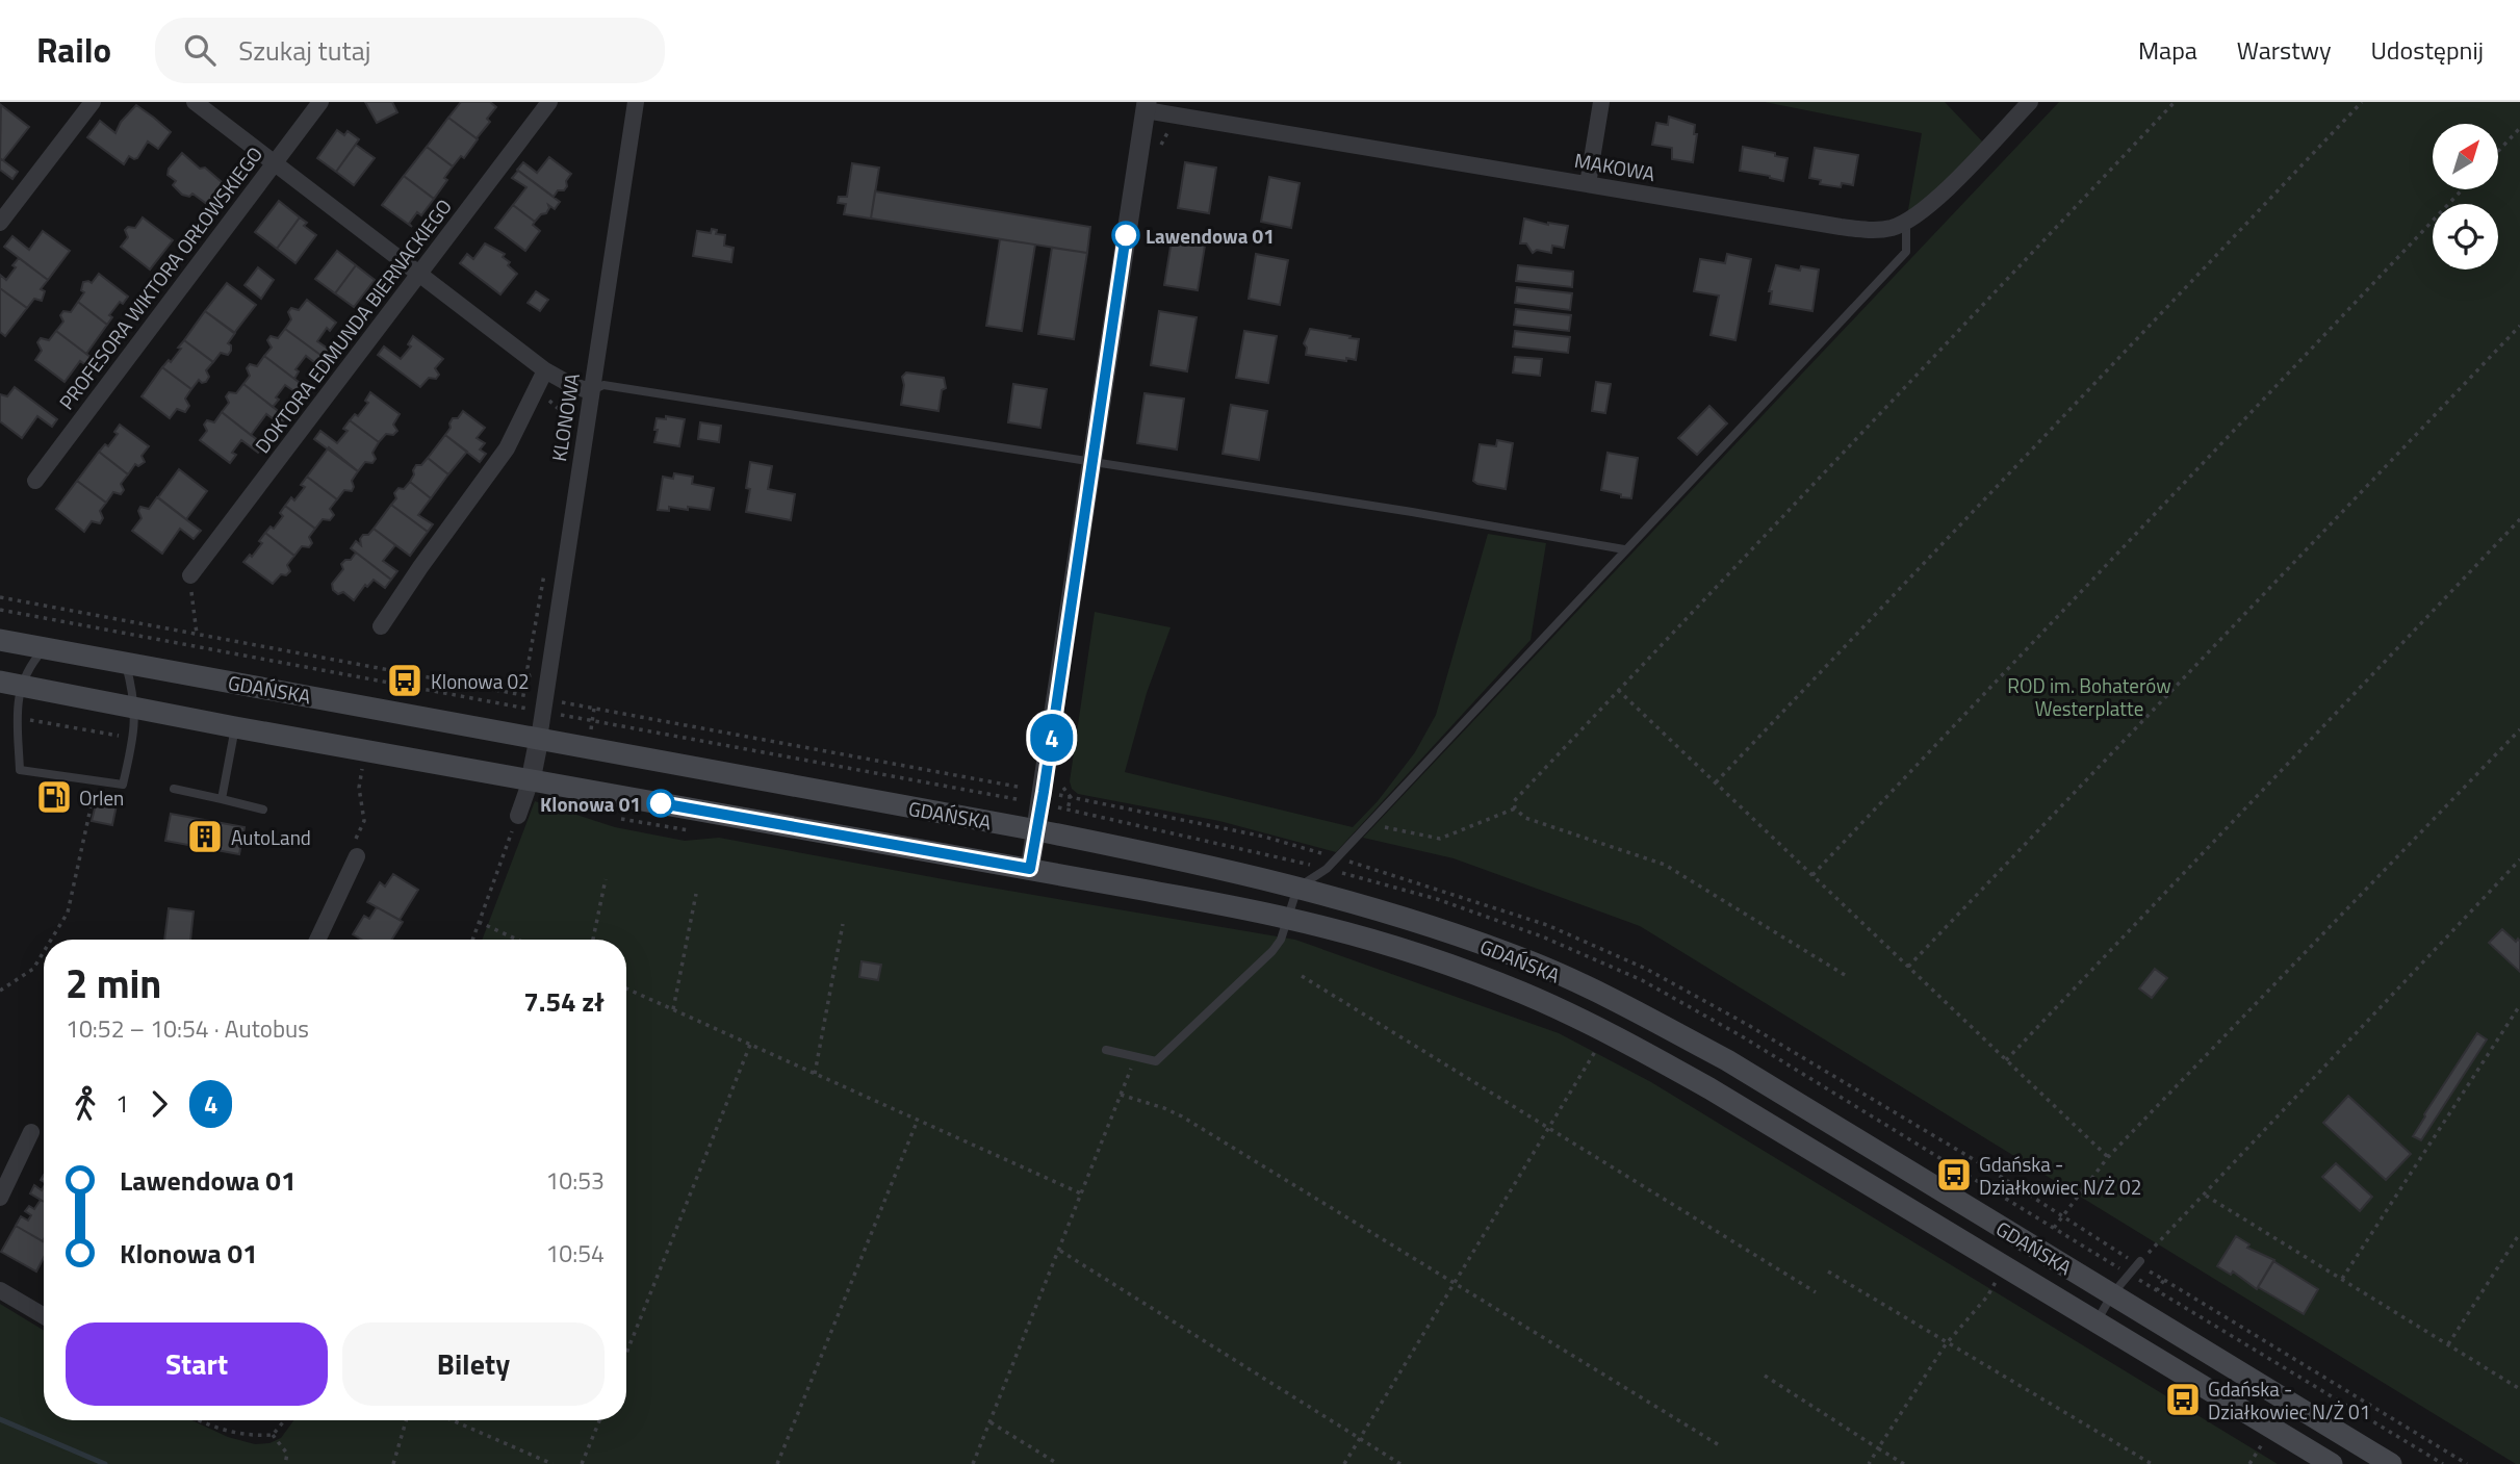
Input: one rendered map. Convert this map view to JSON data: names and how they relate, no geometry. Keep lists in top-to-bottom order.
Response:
{
  "streets": {
    "main road": ["GDAŃSKA"],
    "street": [
      "MAKOWA",
      "PROFESORA WIKTORA ORŁOWSKIEGO",
      "DOKTORA EDMUNDA BIERNACKIEGO",
      "KLONOWA"
    ]
  },
  "crossings": [
    ["KLONOWA", "GDAŃSKA"]
  ],
  "parks": ["ROD im. Bohaterów Westerplatte"],
  "places": {
    "other": ["Lawendowa 01", "Klonowa 01"],
    "bus stop": ["Klonowa 02", "Gdańska - Działkowiec N/Ż 02", "Gdańska - Działkowiec N/Ż 01"],
    "fuel station": ["Orlen"],
    "building": ["AutoLand"]
  },
  "lines": ["bus line 4"],
  "north": "top right",
  "page": {
    "header": "Railo",
    "search": "Szukaj tutaj",
    "nav": ["Mapa", "Warstwy", "Udostępnij"],
    "on_map": "4",
    "heading": ["2 min", "10:52 – 10:54 · Autobus", "7.54 zł"],
    "legs": ["1", "4"],
    "list": [
      {
        "name": "Lawendowa 01",
        "value": "10:53"
      },
      {
        "name": "Klonowa 01",
        "value": "10:54"
      }
    ],
    "buttons": ["Start", "Bilety"]
  }
}
